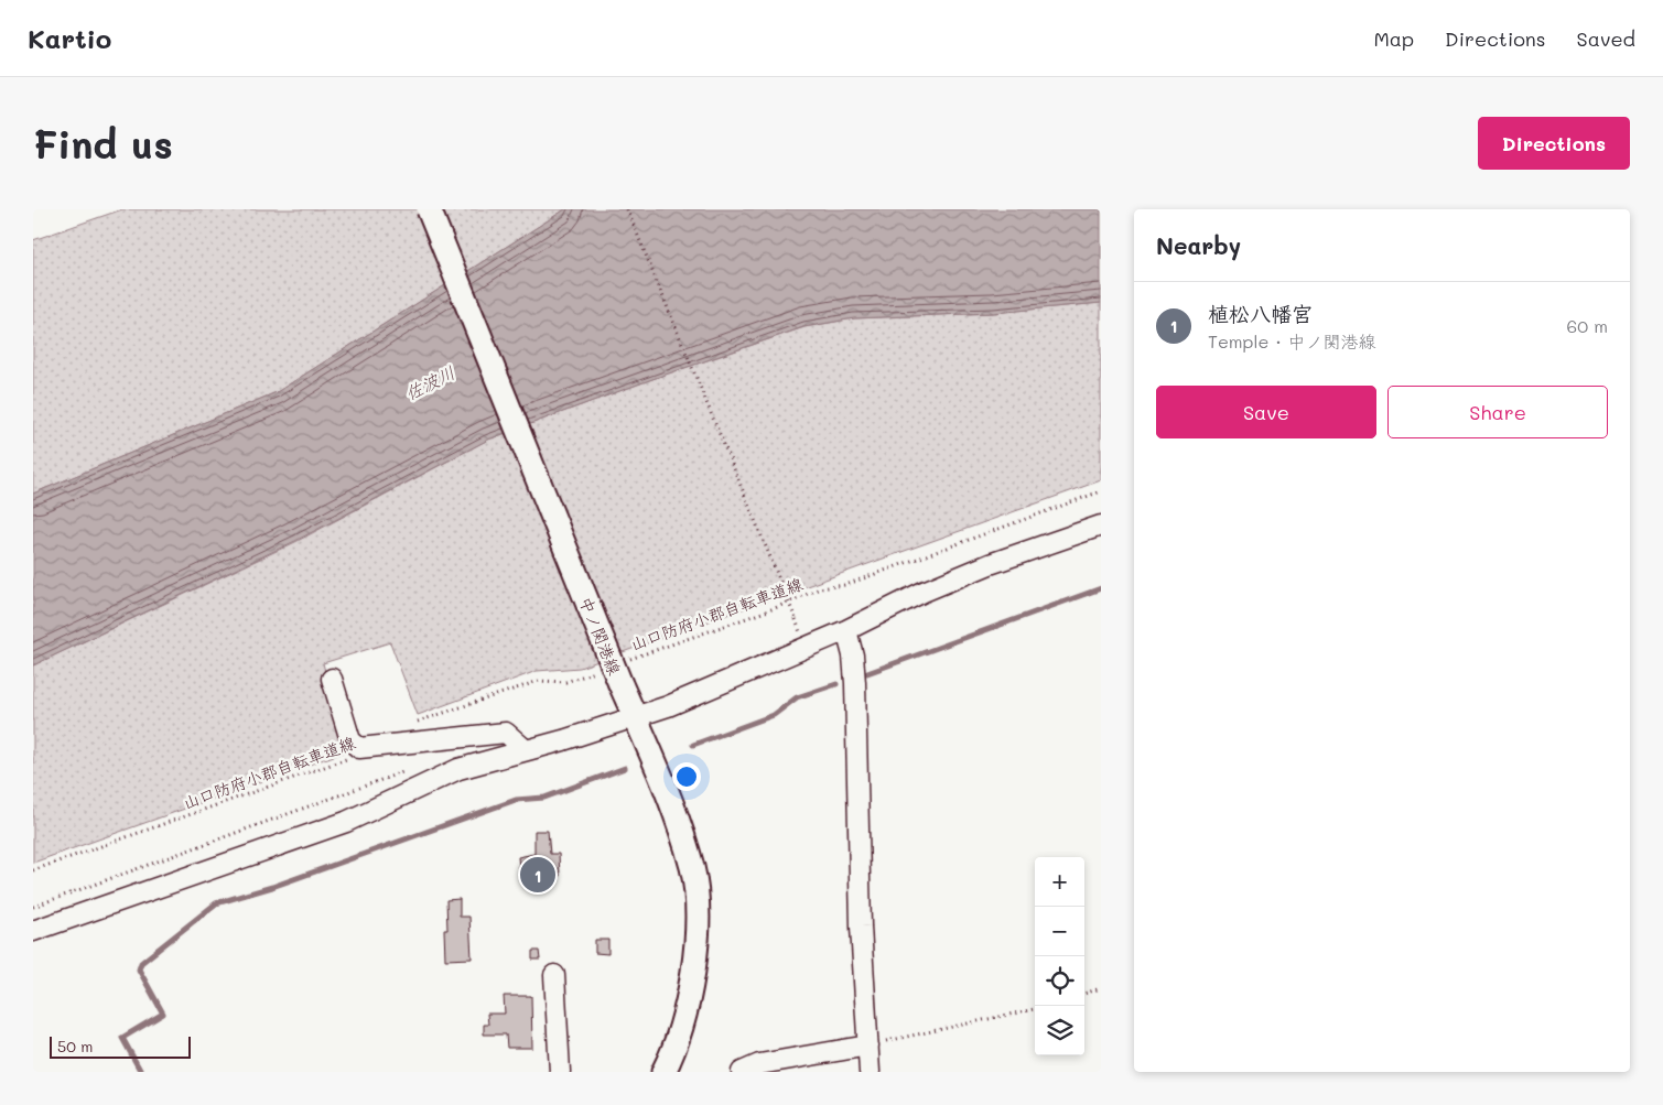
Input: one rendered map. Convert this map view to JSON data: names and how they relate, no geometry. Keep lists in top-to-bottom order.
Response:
{
  "streets": {
    "main road": ["中ノ関港線"],
    "path": ["山口防府小郡自転車道線"]
  },
  "water": ["佐波川"],
  "scale_bar": "50 m",
  "page": {
    "header": "Kartio",
    "nav": ["Map", "Directions", "Saved"],
    "buttons": [
      "Directions",
      ["Save", "Share"]
    ],
    "title": "Find us",
    "heading": "Nearby",
    "list": [
      {
        "mark": "1",
        "name": "植松八幡宮",
        "note": "Temple · 中ノ関港線",
        "value": "60 m"
      }
    ],
    "pins": "1",
    "map_buttons": ["+", "−"],
    "scale": "50 m"
  }
}
